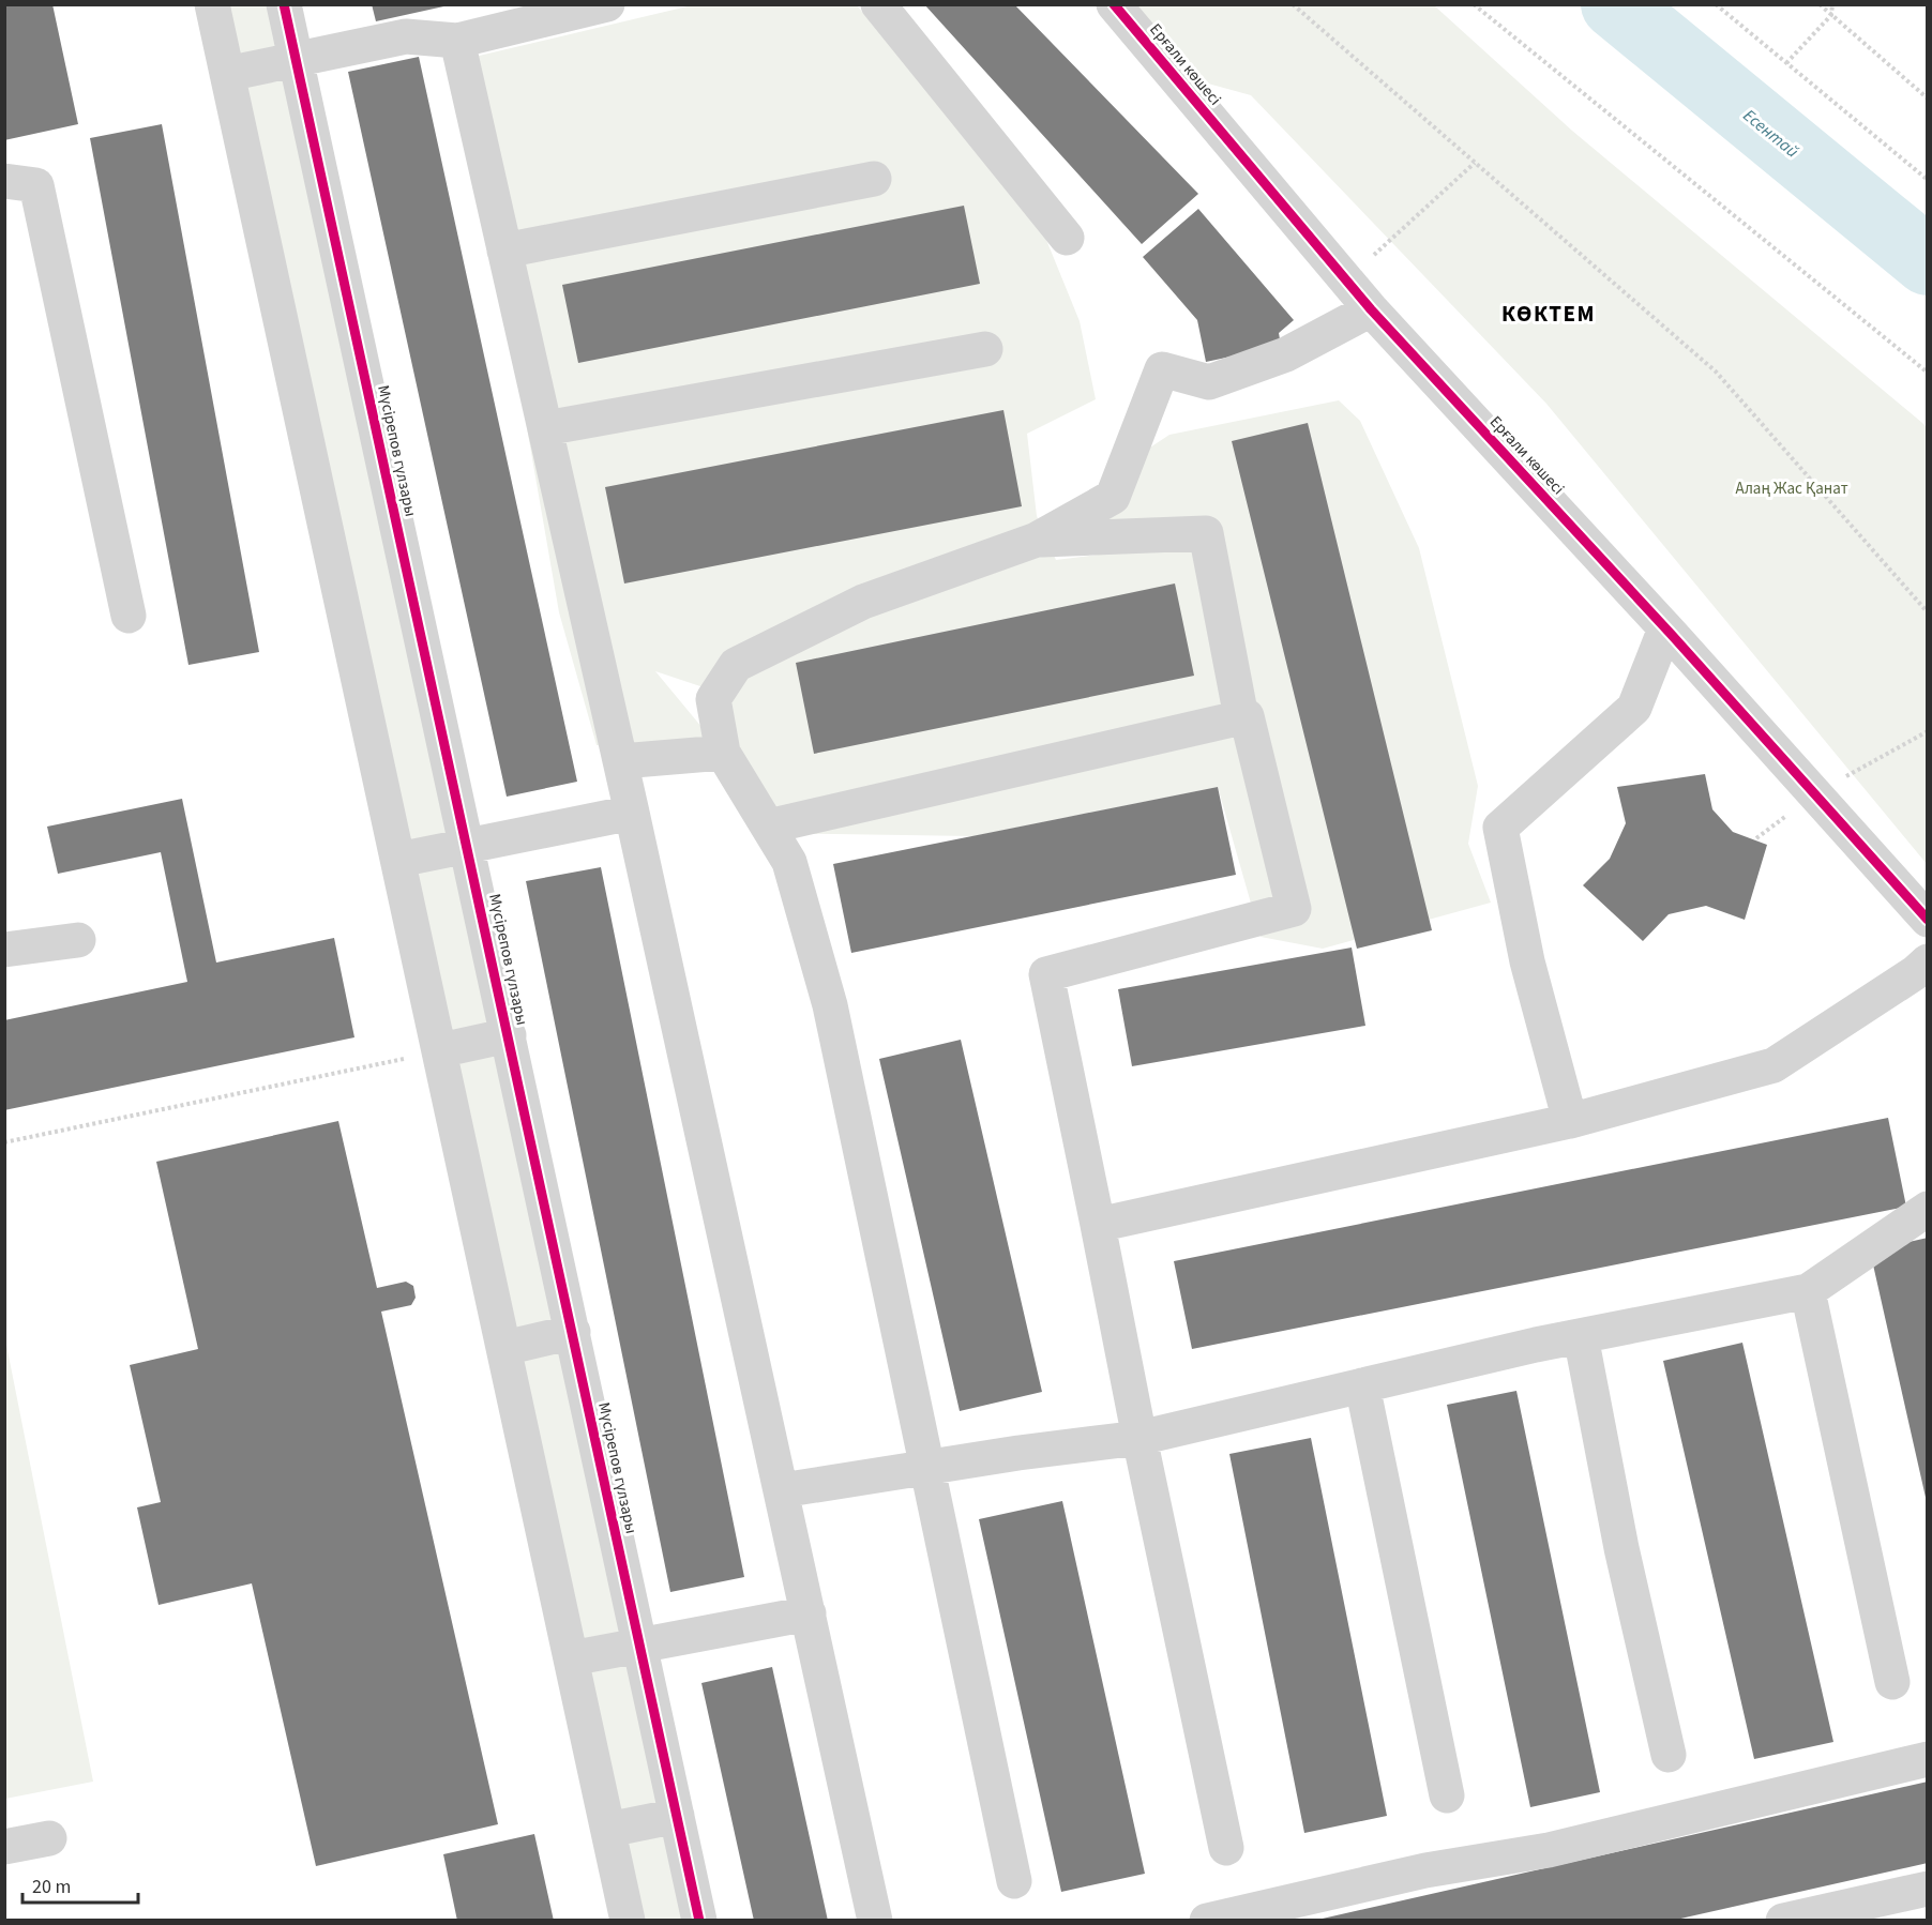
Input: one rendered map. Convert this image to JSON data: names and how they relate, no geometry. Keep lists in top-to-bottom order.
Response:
{
  "streets": {
    "street": ["Ерғали көшесі", "Мүсірепов гүлзары"]
  },
  "districts": ["КӨКТЕМ"],
  "water": ["Есентай"],
  "parks": ["Алаң Жас Қанат"],
  "scale_bar": "20 m"
}
